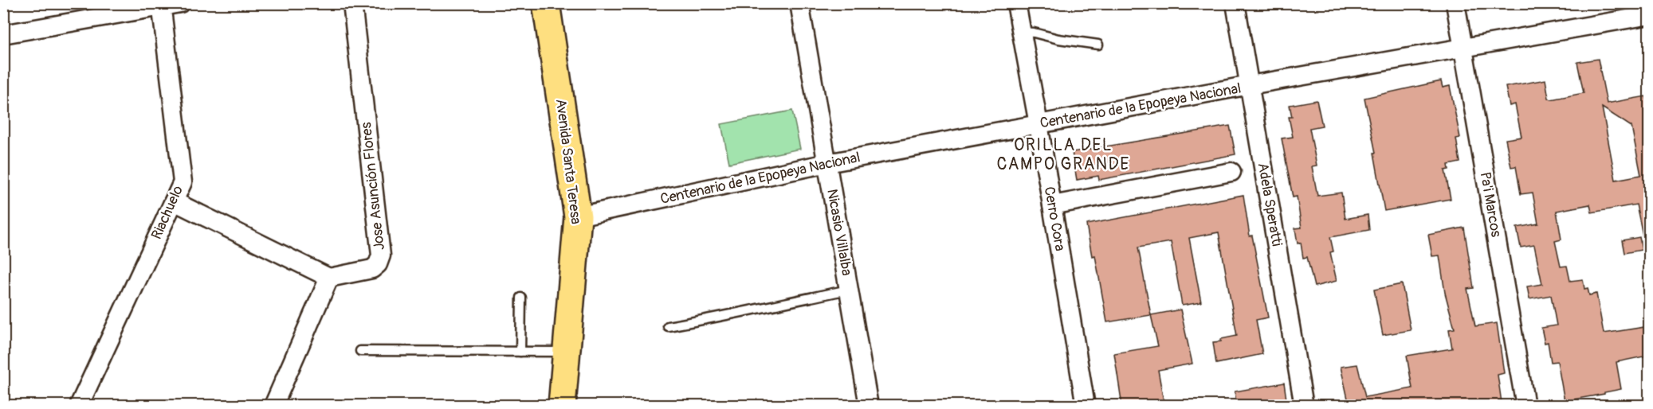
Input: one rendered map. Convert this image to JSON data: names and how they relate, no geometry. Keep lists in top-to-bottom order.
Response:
{
  "streets": {
    "main road": ["Avenida Santa Teresa"],
    "street": [
      "Centenario de la Epopeya Nacional",
      "Jose Asunción Flores",
      "Adela Speratti",
      "Pa'i Marcos",
      "Riachuelo",
      "Cerro Cora",
      "Nicasio Villalba"
    ]
  },
  "crossings": [
    ["Centenario de la Epopeya Nacional", "Avenida Santa Teresa"],
    ["Centenario de la Epopeya Nacional", "Adela Speratti"],
    ["Centenario de la Epopeya Nacional", "Pa'i Marcos"],
    ["Centenario de la Epopeya Nacional", "Cerro Cora"],
    ["Centenario de la Epopeya Nacional", "Nicasio Villalba"]
  ],
  "districts": ["ORILLA DEL CAMPO GRANDE"]
}
